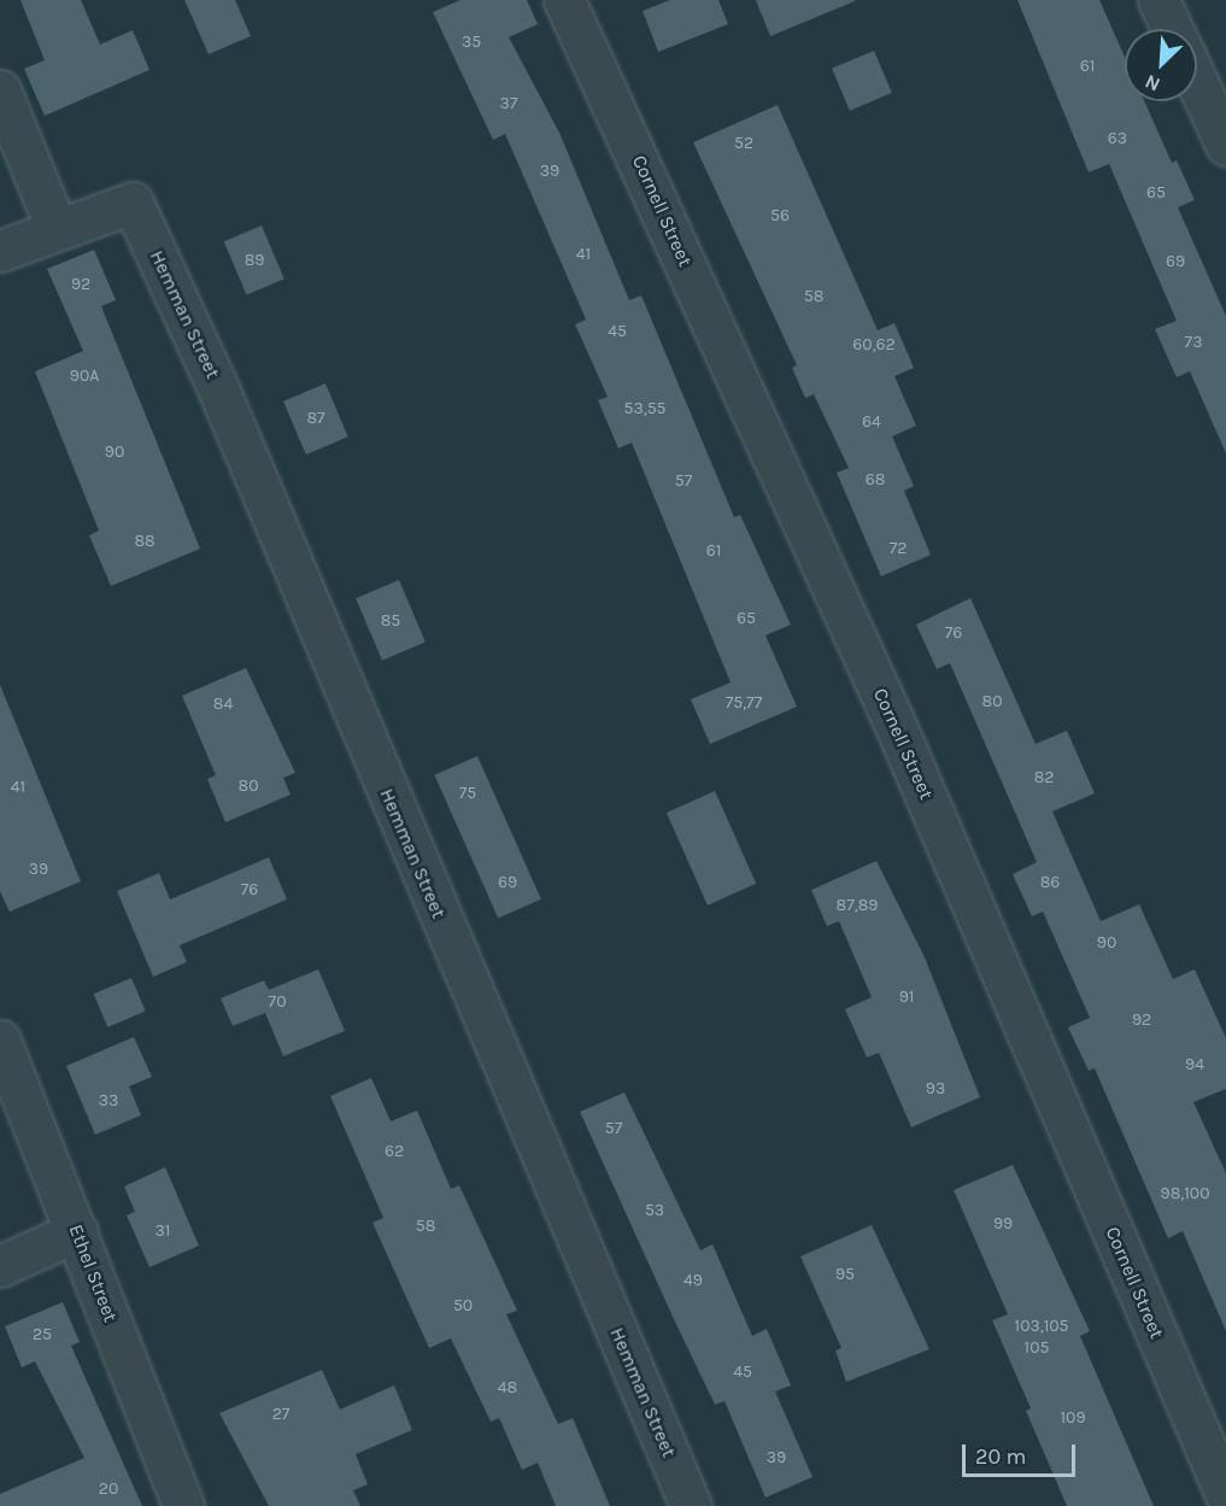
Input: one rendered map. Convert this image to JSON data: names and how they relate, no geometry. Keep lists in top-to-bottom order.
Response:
{
  "streets": {
    "street": ["Cornell Street", "Hemman Street", "Ethel Street"]
  },
  "house_numbers": [
    "35",
    "61",
    "37",
    "63",
    "52",
    "39",
    "65",
    "56",
    "41",
    "89",
    "69",
    "92",
    "58",
    "45",
    "73",
    "60,62",
    "90A",
    "53,55",
    "87",
    "64",
    "90",
    "68",
    "57",
    "88",
    "72",
    "61",
    "65",
    "85",
    "76",
    "80",
    "75,77",
    "84",
    "82",
    "80",
    "41",
    "75",
    "39",
    "69",
    "86",
    "76",
    "87,89",
    "90",
    "91",
    "70",
    "92",
    "94",
    "93",
    "33",
    "57",
    "62",
    "98,100",
    "53",
    "99",
    "58",
    "31",
    "95",
    "49",
    "50",
    "103,105",
    "25",
    "105",
    "45",
    "48",
    "27",
    "109",
    "39",
    "20"
  ],
  "scale_bar": "20 m",
  "north": "bottom left"
}
